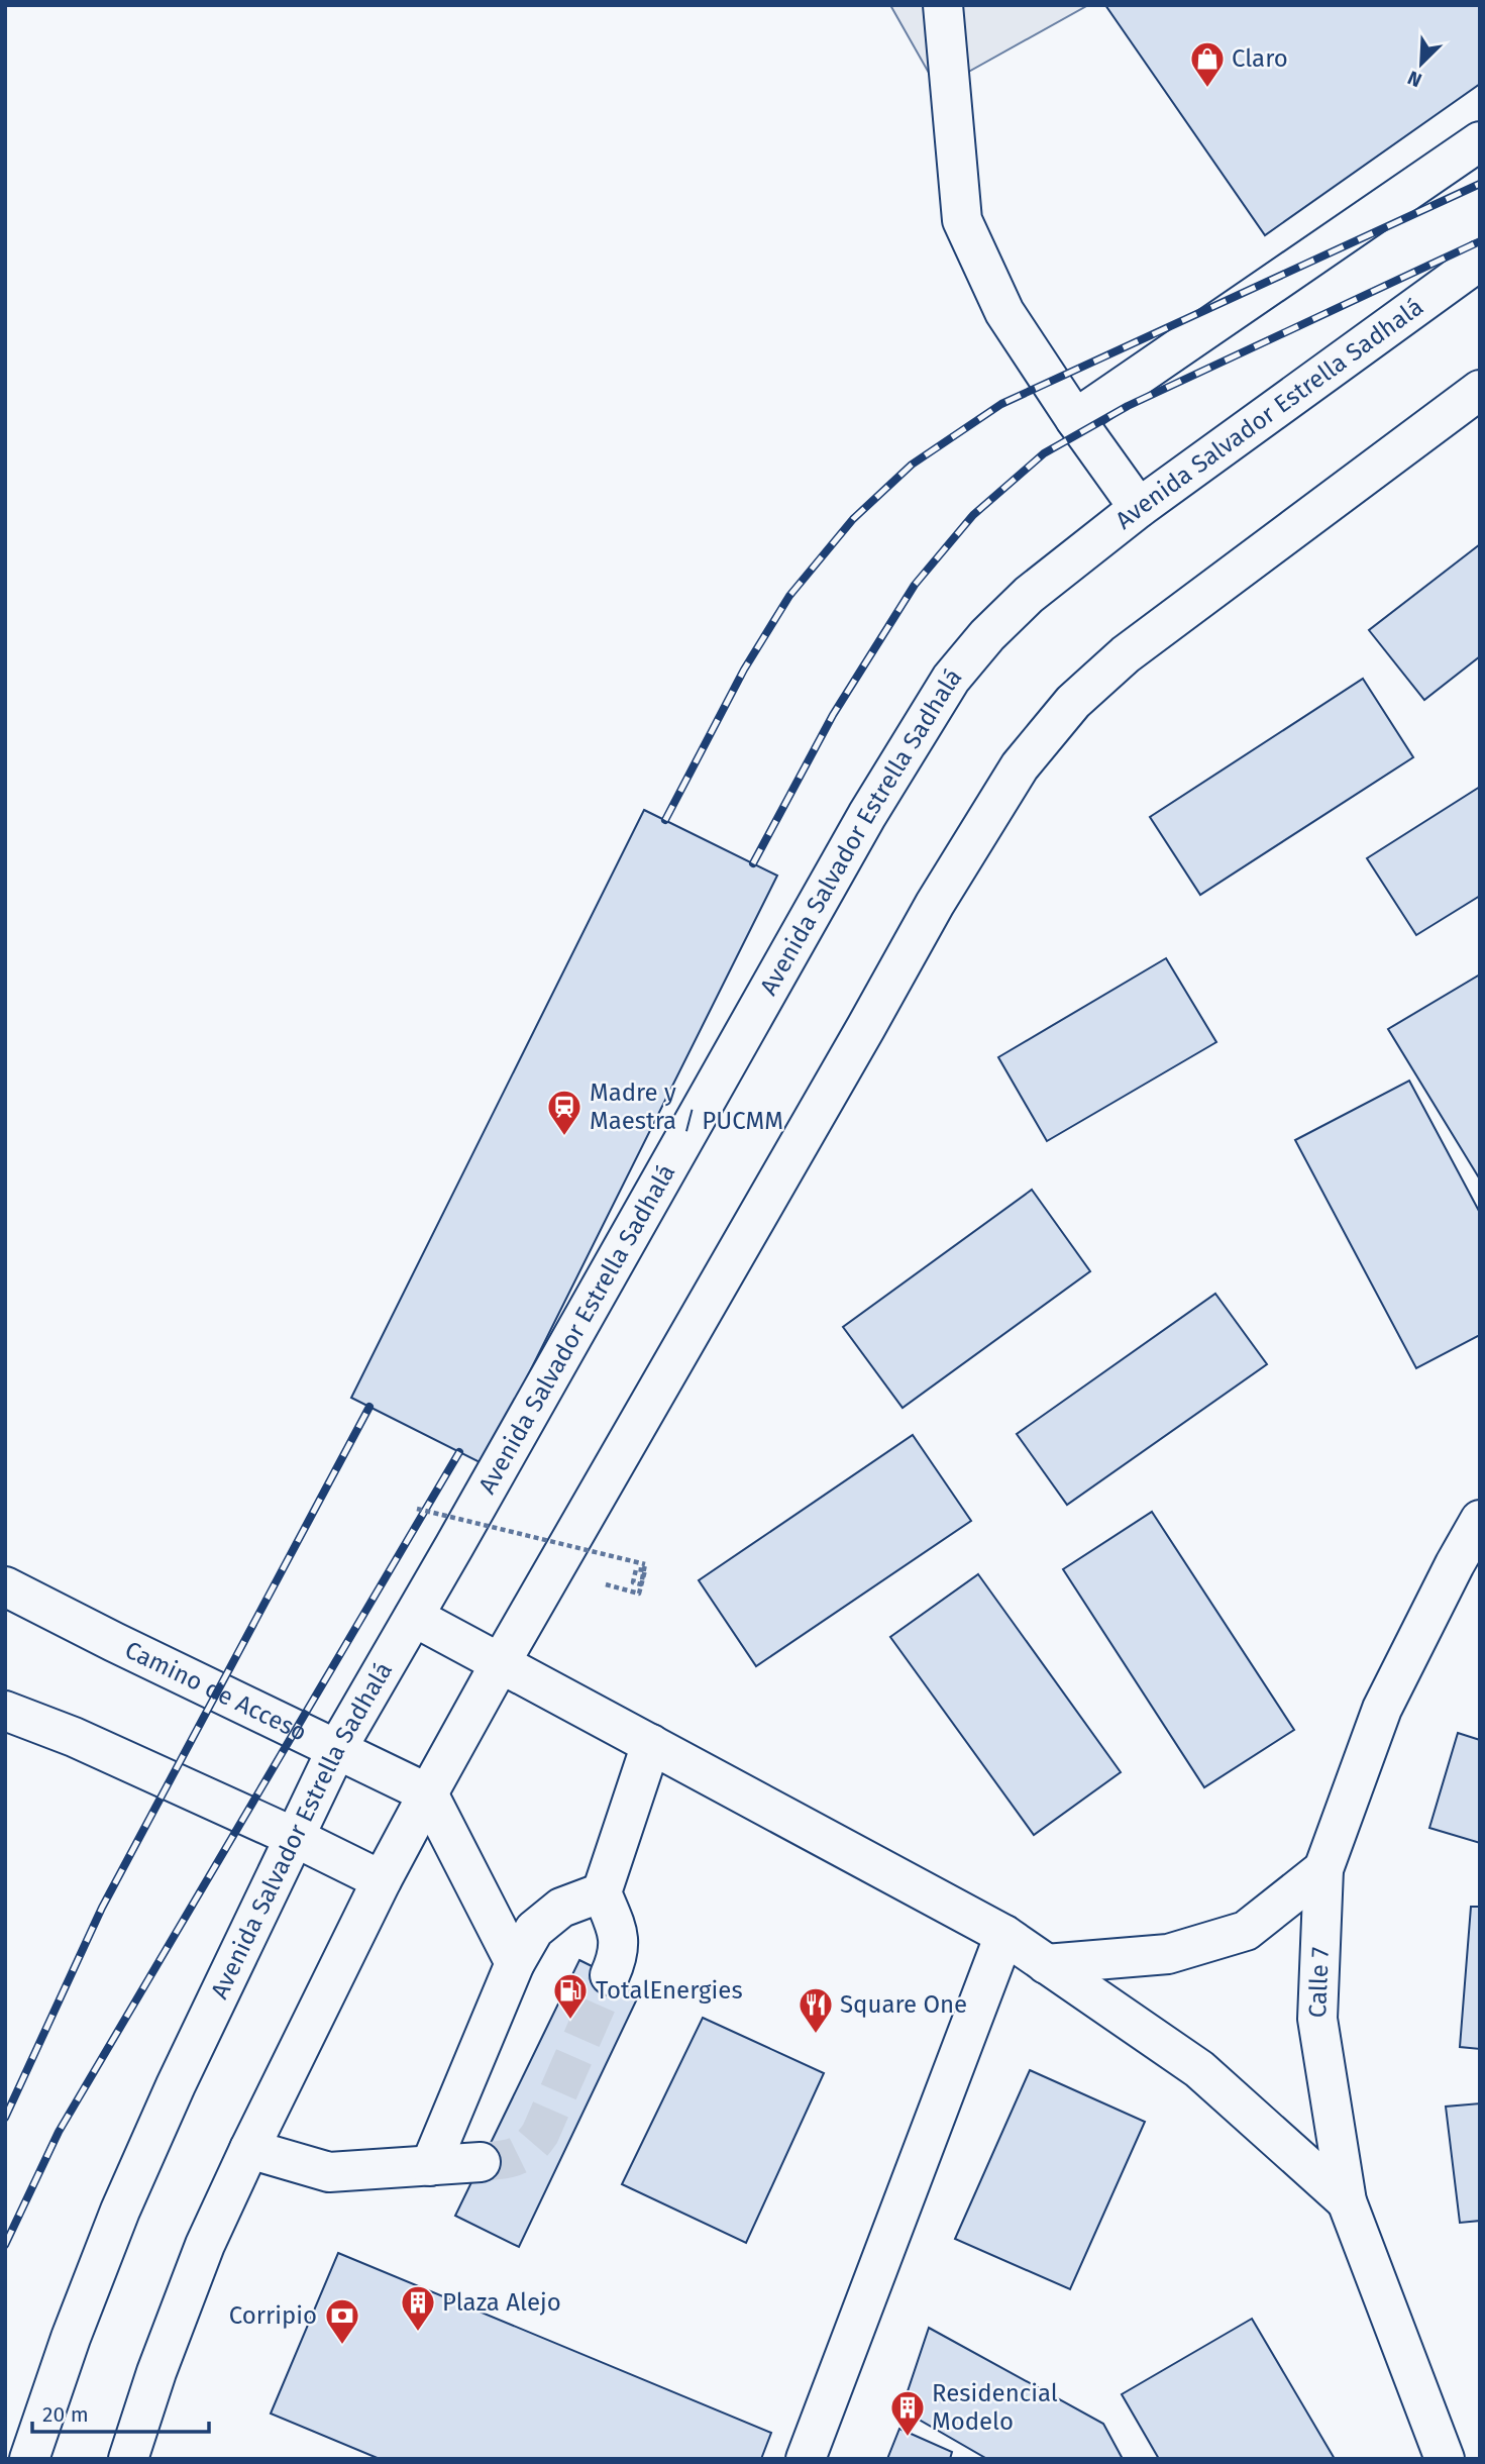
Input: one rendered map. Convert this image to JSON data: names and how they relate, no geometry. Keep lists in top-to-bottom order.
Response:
{
  "streets": {
    "main road": ["Avenida Salvador Estrella Sadhalá", "Camino de Acceso", "Calle 7"]
  },
  "crossings": [
    ["Avenida Salvador Estrella Sadhalá", "Camino de Acceso"]
  ],
  "places": {
    "shop": ["Claro"],
    "station": ["Madre y Maestra / PUCMM"],
    "fuel station": ["TotalEnergies"],
    "restaurant": ["Square One"],
    "building": ["Plaza Alejo", "Residencial Modelo"],
    "bank": ["Corripio"]
  },
  "scale_bar": "20 m",
  "north": "bottom left"
}
